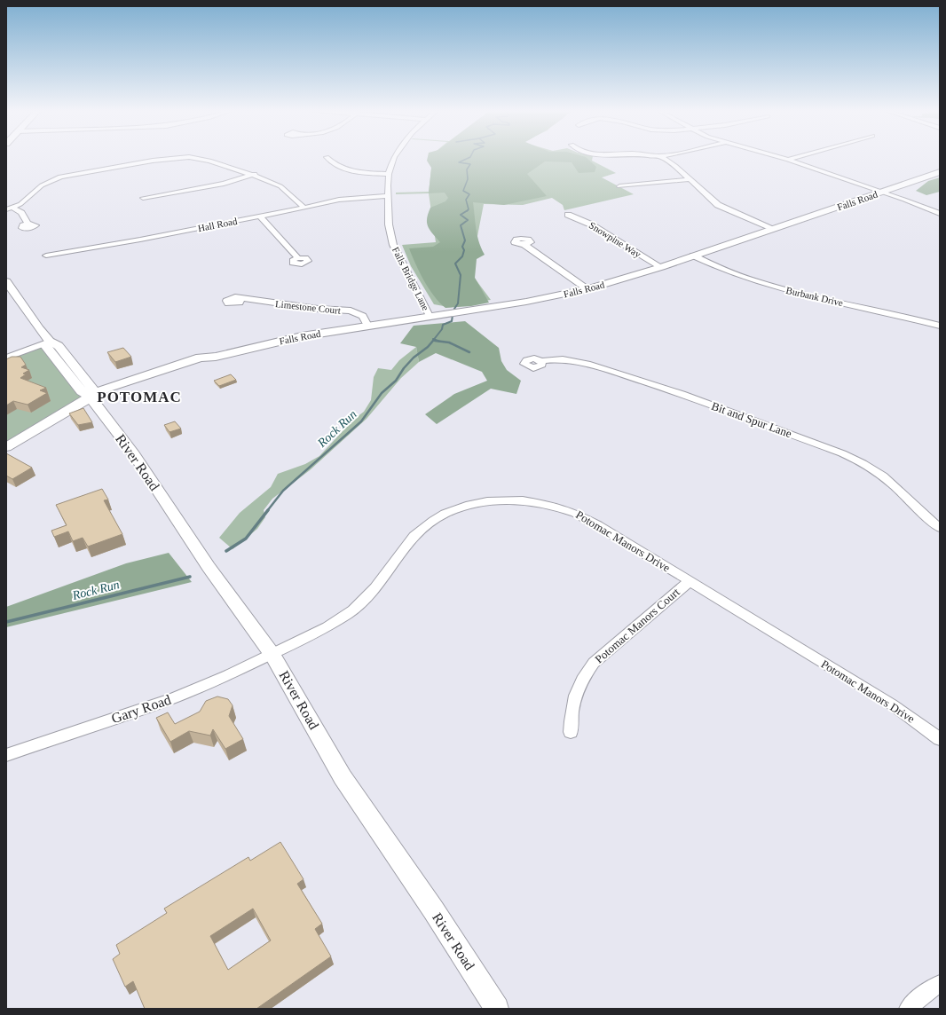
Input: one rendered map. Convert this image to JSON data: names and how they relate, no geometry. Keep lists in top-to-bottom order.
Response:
{
  "streets": {
    "main road": ["Falls Road", "River Road"],
    "street": [
      "Hall Road",
      "Snowpine Way",
      "Falls Bridge Lane",
      "Burbank Drive",
      "Limestone Court",
      "Bit and Spur Lane",
      "Potomac Manors Drive",
      "Potomac Manors Court",
      "Gary Road"
    ]
  },
  "crossings": [
    ["Falls Road", "Snowpine Way"],
    ["Falls Road", "Falls Bridge Lane"],
    ["Falls Road", "Burbank Drive"],
    ["Falls Road", "Limestone Court"],
    ["Falls Road", "River Road"],
    ["Hall Road", "Falls Bridge Lane"],
    ["River Road", "Potomac Manors Drive"],
    ["River Road", "Gary Road"],
    ["Potomac Manors Drive", "Potomac Manors Court"],
    ["Potomac Manors Drive", "Gary Road"]
  ],
  "districts": ["POTOMAC"],
  "water": ["Rock Run"]
}
